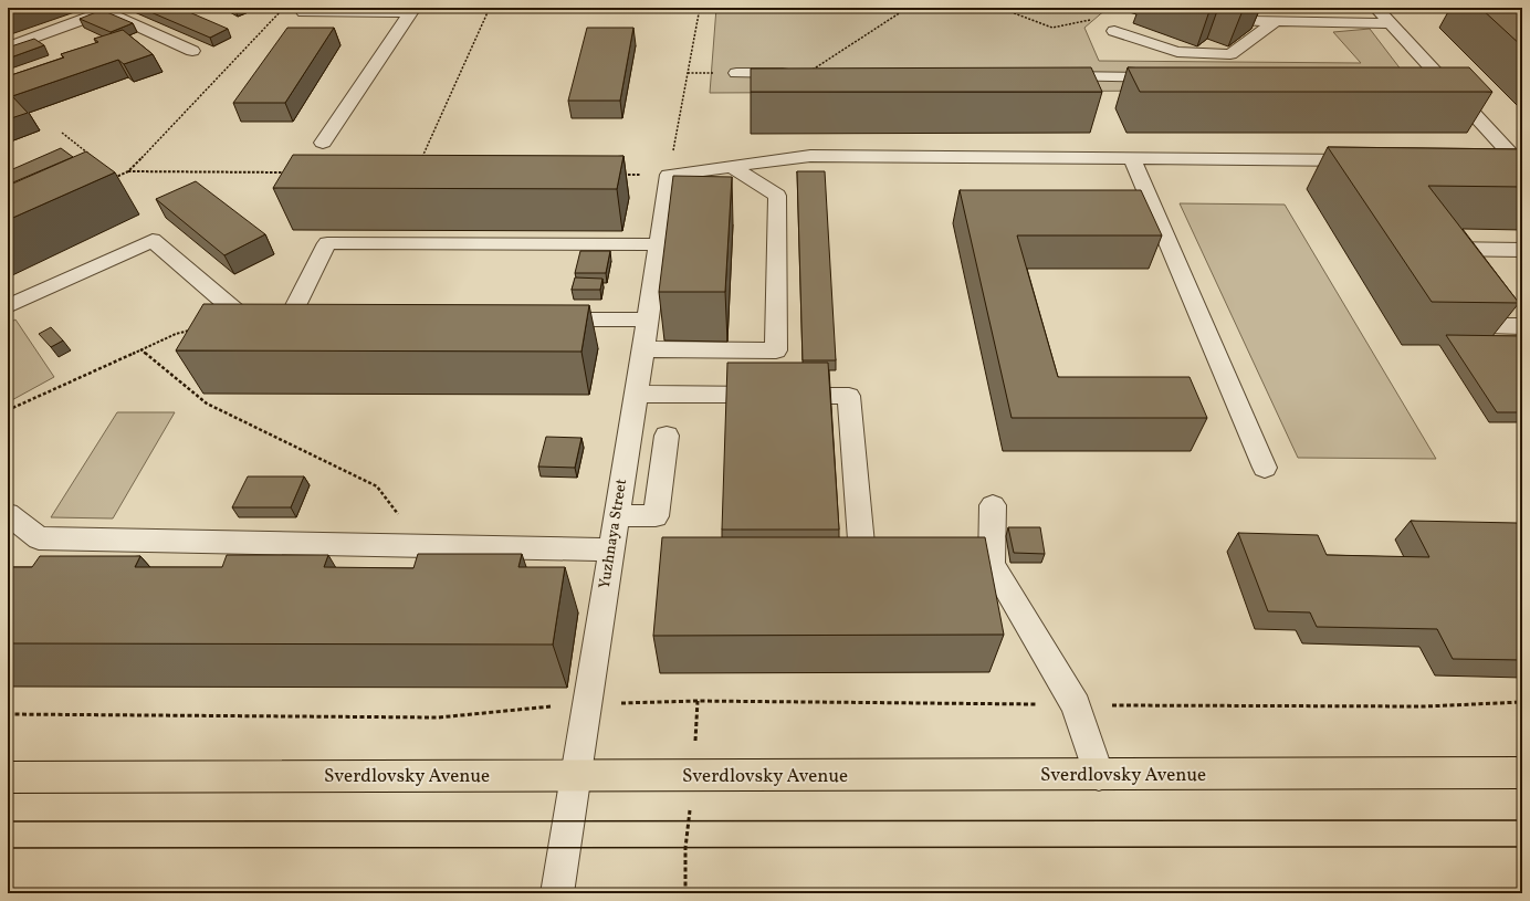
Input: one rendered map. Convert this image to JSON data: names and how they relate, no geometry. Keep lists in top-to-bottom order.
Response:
{
  "streets": {
    "main road": ["Sverdlovsky Avenue"],
    "street": ["Yuzhnaya Street"]
  },
  "crossings": [
    ["Yuzhnaya Street", "Sverdlovsky Avenue"]
  ]
}
